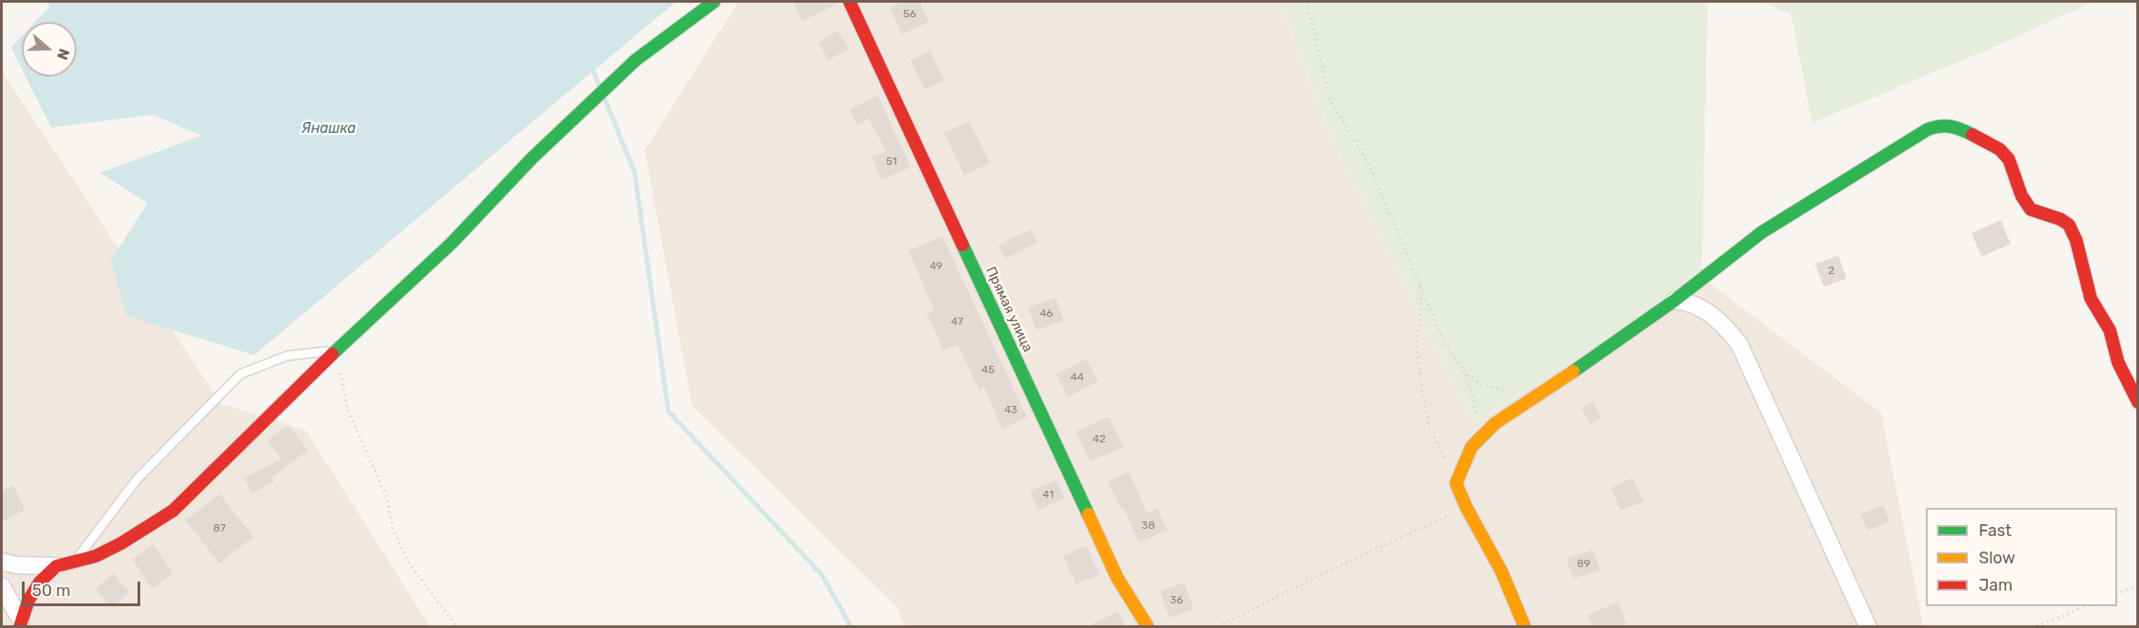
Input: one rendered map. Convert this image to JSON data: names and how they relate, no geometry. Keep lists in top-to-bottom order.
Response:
{
  "streets": {
    "street": ["Прямая улица"]
  },
  "water": ["Янашка"],
  "house_numbers": [
    "56",
    "51",
    "49",
    "2",
    "46",
    "47",
    "45",
    "44",
    "43",
    "42",
    "41",
    "38",
    "87",
    "89",
    "36"
  ],
  "legend": ["Fast", "Slow", "Jam"],
  "scale_bar": "50 m",
  "north": "right"
}
